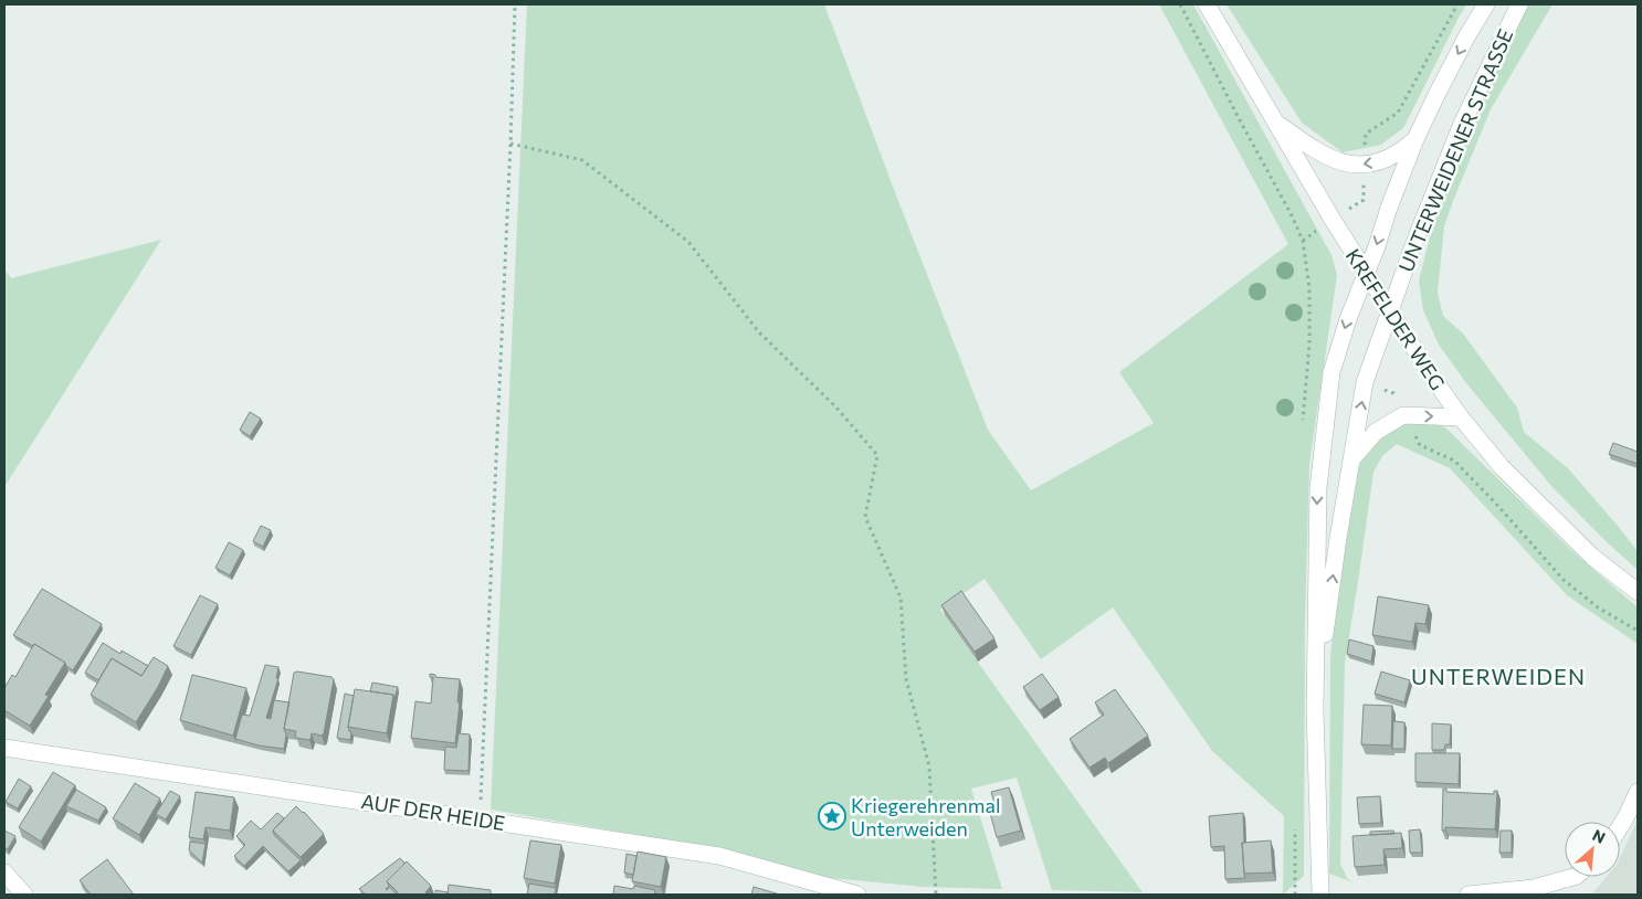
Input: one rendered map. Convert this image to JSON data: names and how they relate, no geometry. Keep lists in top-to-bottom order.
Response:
{
  "streets": {
    "street": ["UNTERWEIDENER STRASSE", "KREFELDER WEG", "AUF DER HEIDE"]
  },
  "crossings": [
    ["UNTERWEIDENER STRASSE", "KREFELDER WEG"]
  ],
  "districts": ["UNTERWEIDEN"],
  "places": {
    "place": ["Kriegerehrenmal Unterweiden"]
  },
  "north": "top right"
}
